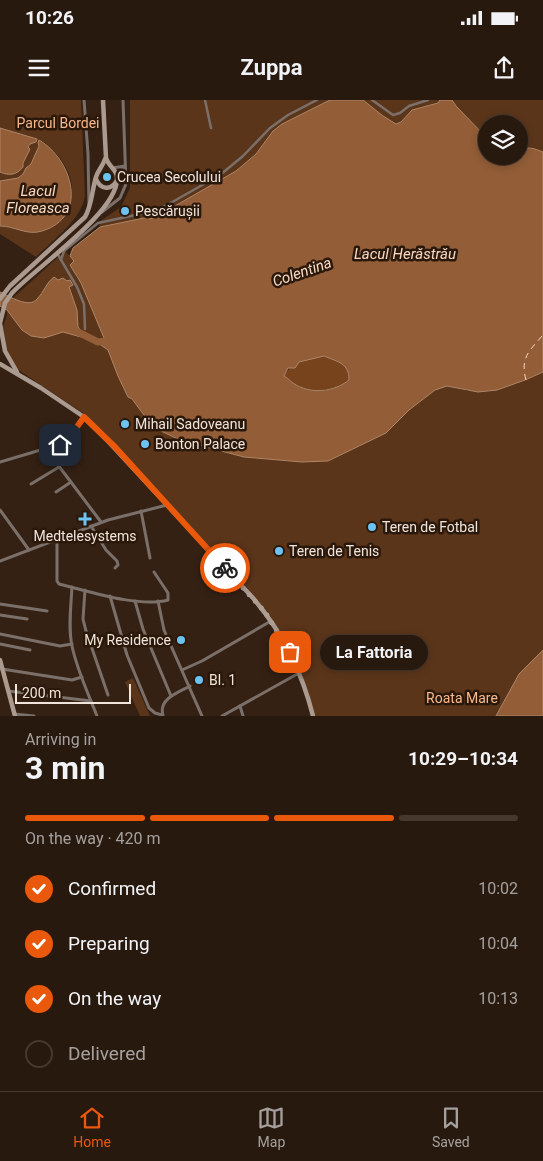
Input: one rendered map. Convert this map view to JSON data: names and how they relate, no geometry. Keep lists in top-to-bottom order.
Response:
{
  "water": ["Lacul Floreasca", "Lacul Herăstrău", "Colentina"],
  "parks": ["Parcul Bordei", "Roata Mare"],
  "places": {
    "other": [
      "Crucea Secolului",
      "Pescărușii",
      "Mihail Sadoveanu",
      "Bonton Palace",
      "Teren de Fotbal",
      "Teren de Tenis",
      "My Residence",
      "La Fattoria",
      "Bl. 1"
    ],
    "health": ["Medtelesystems"]
  },
  "scale_bar": "200 m",
  "page": {
    "status": "10:26",
    "header": "Zuppa",
    "bubble": "La Fattoria",
    "scale": "200 m",
    "heading": ["3 min", "Arriving in", "10:29–10:34"],
    "bar": "On the way · 420 m",
    "list": [
      ["Confirmed", "10:02"],
      ["Preparing", "10:04"],
      ["On the way", "10:13"],
      "Delivered"
    ],
    "tabs": ["Home", "Map", "Saved"]
  }
}
